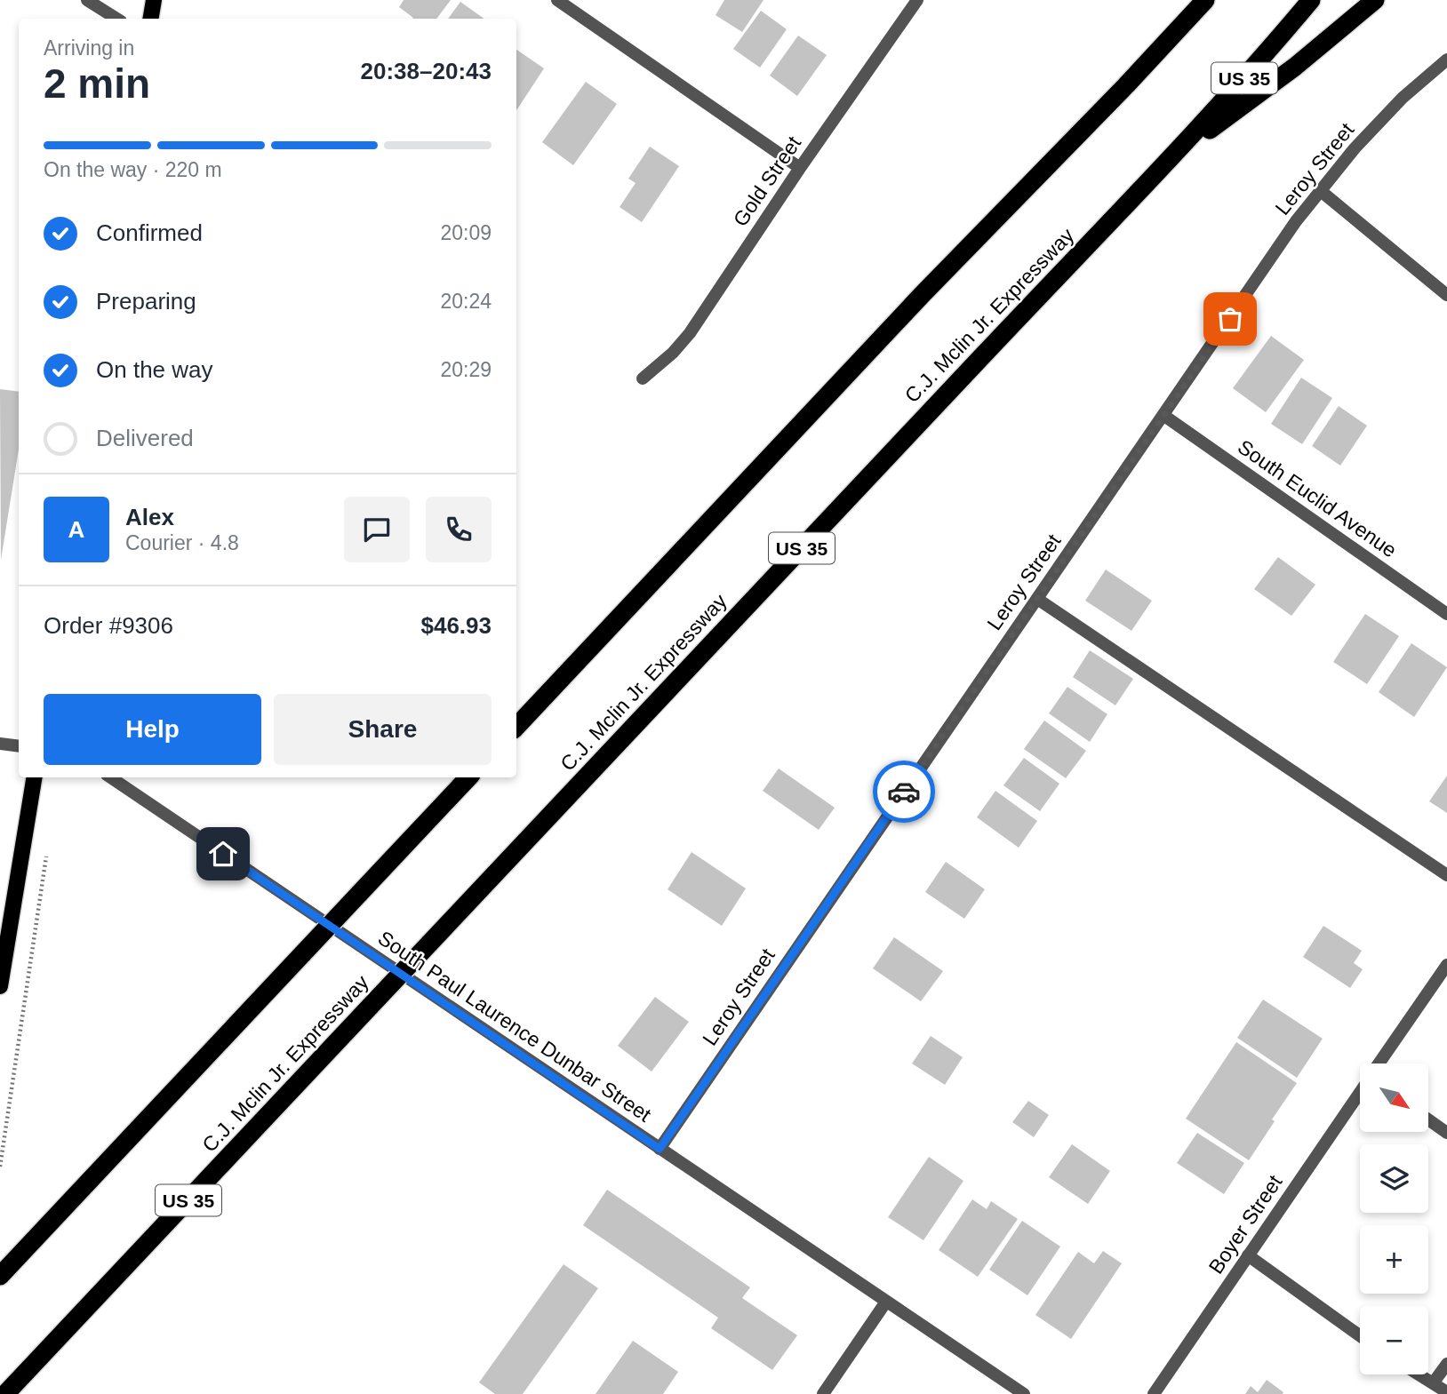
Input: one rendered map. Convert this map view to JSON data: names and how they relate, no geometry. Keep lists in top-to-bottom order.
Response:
{
  "streets": {
    "highway": ["US 35", "C.J. Mclin Jr. Expressway"],
    "street": [
      "Leroy Street",
      "Gold Street",
      "South Euclid Avenue",
      "South Paul Laurence Dunbar Street",
      "Boyer Street"
    ]
  },
  "crossings": [
    ["Leroy Street", "South Euclid Avenue"],
    ["Leroy Street", "South Paul Laurence Dunbar Street"]
  ],
  "north": "bottom right",
  "page": {
    "heading": ["2 min", "Arriving in", "20:38–20:43"],
    "panel": [
      "Alex",
      "Courier · 4.8",
      "Order #9306",
      "$46.93"
    ],
    "bar": "On the way · 220 m",
    "list": [
      ["Confirmed", "20:09"],
      ["Preparing", "20:24"],
      ["On the way", "20:29"],
      "Delivered"
    ],
    "round": "A",
    "buttons": ["Help", "Share"],
    "map_buttons": ["+", "−"]
  }
}
